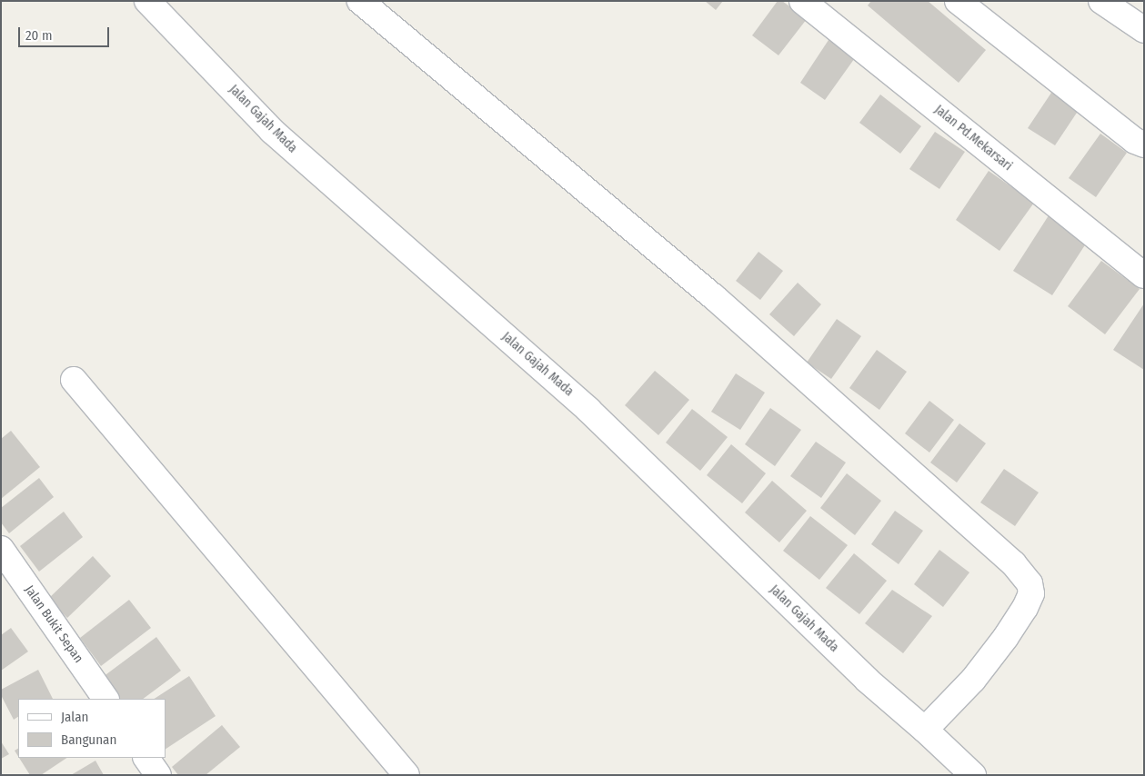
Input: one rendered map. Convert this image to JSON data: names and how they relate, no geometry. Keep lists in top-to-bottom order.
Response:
{
  "streets": {
    "street": ["Jalan Gajah Mada", "Jalan Pd.Mekarsari", "Jalan Bukit Sepan"]
  },
  "legend": ["Jalan", "Bangunan"],
  "scale_bar": "20 m"
}
